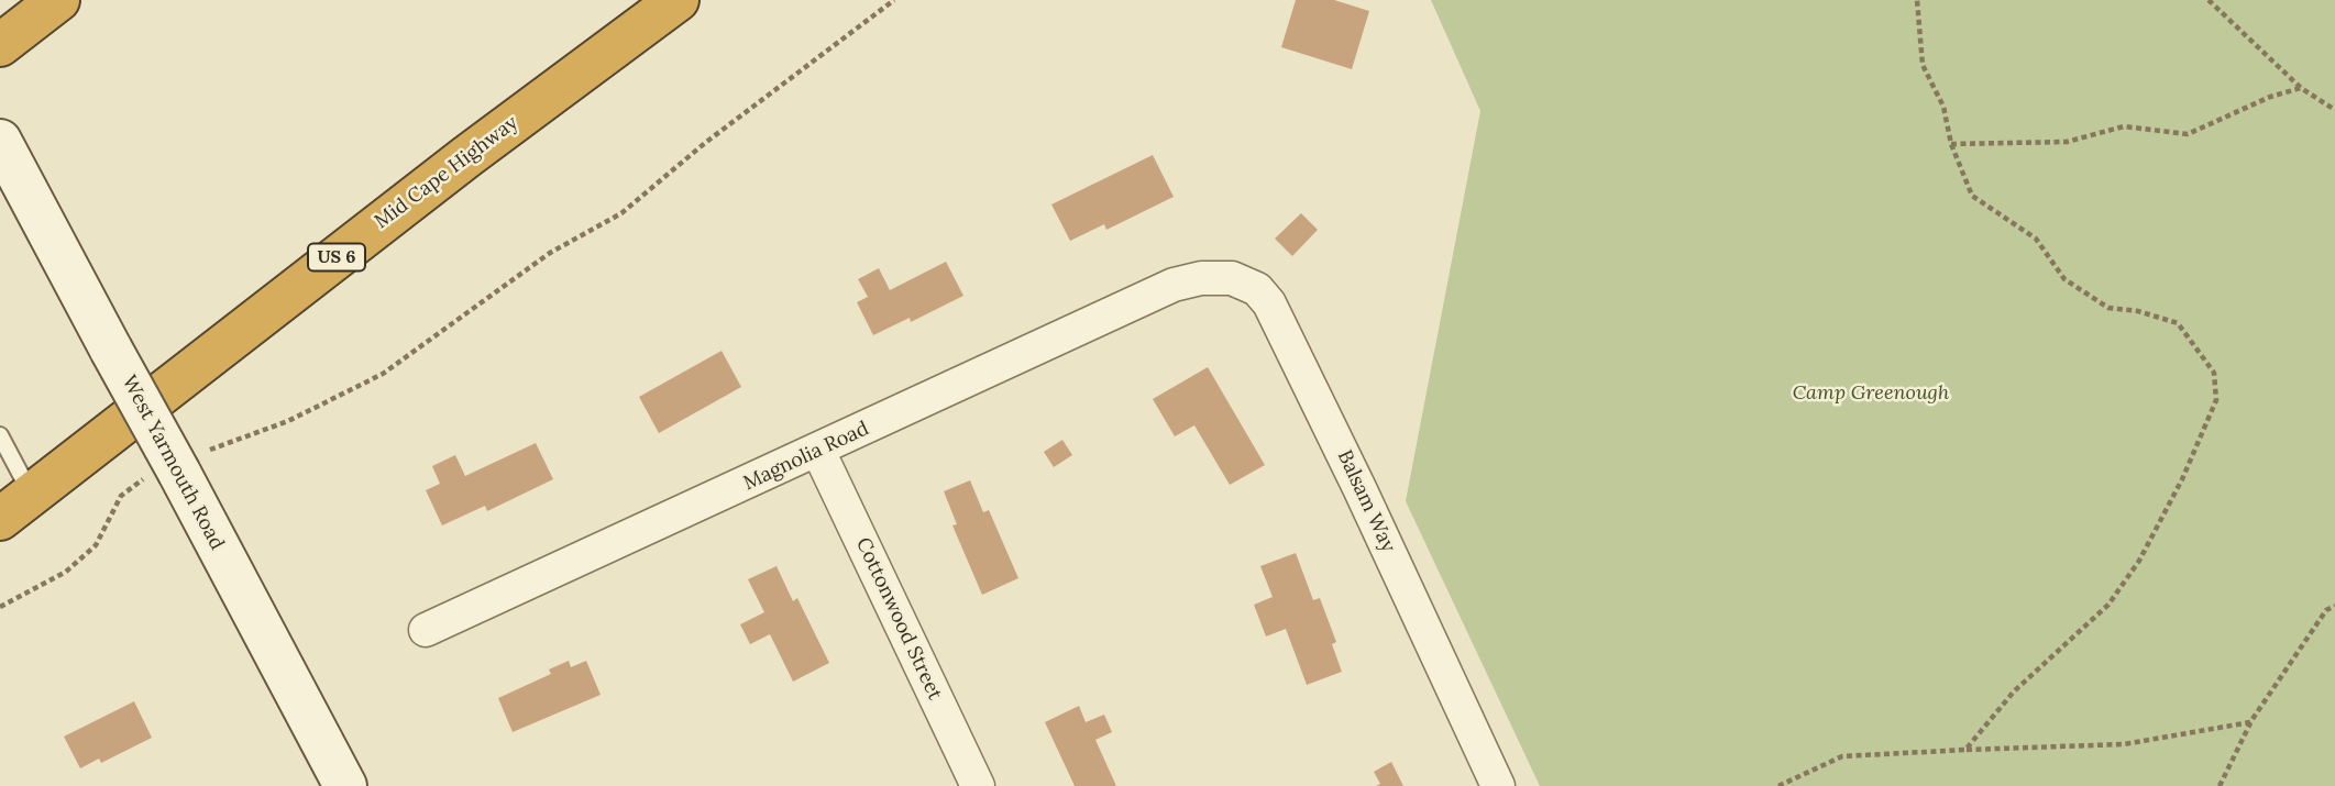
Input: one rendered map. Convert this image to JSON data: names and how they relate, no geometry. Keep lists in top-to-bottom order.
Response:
{
  "streets": {
    "highway": ["Mid Cape Highway", "US 6"],
    "main road": ["West Yarmouth Road"],
    "street": ["Magnolia Road", "Balsam Way", "Cottonwood Street"]
  },
  "crossings": [
    ["Magnolia Road", "Balsam Way"],
    ["Magnolia Road", "Cottonwood Street"]
  ],
  "parks": ["Camp Greenough"]
}
